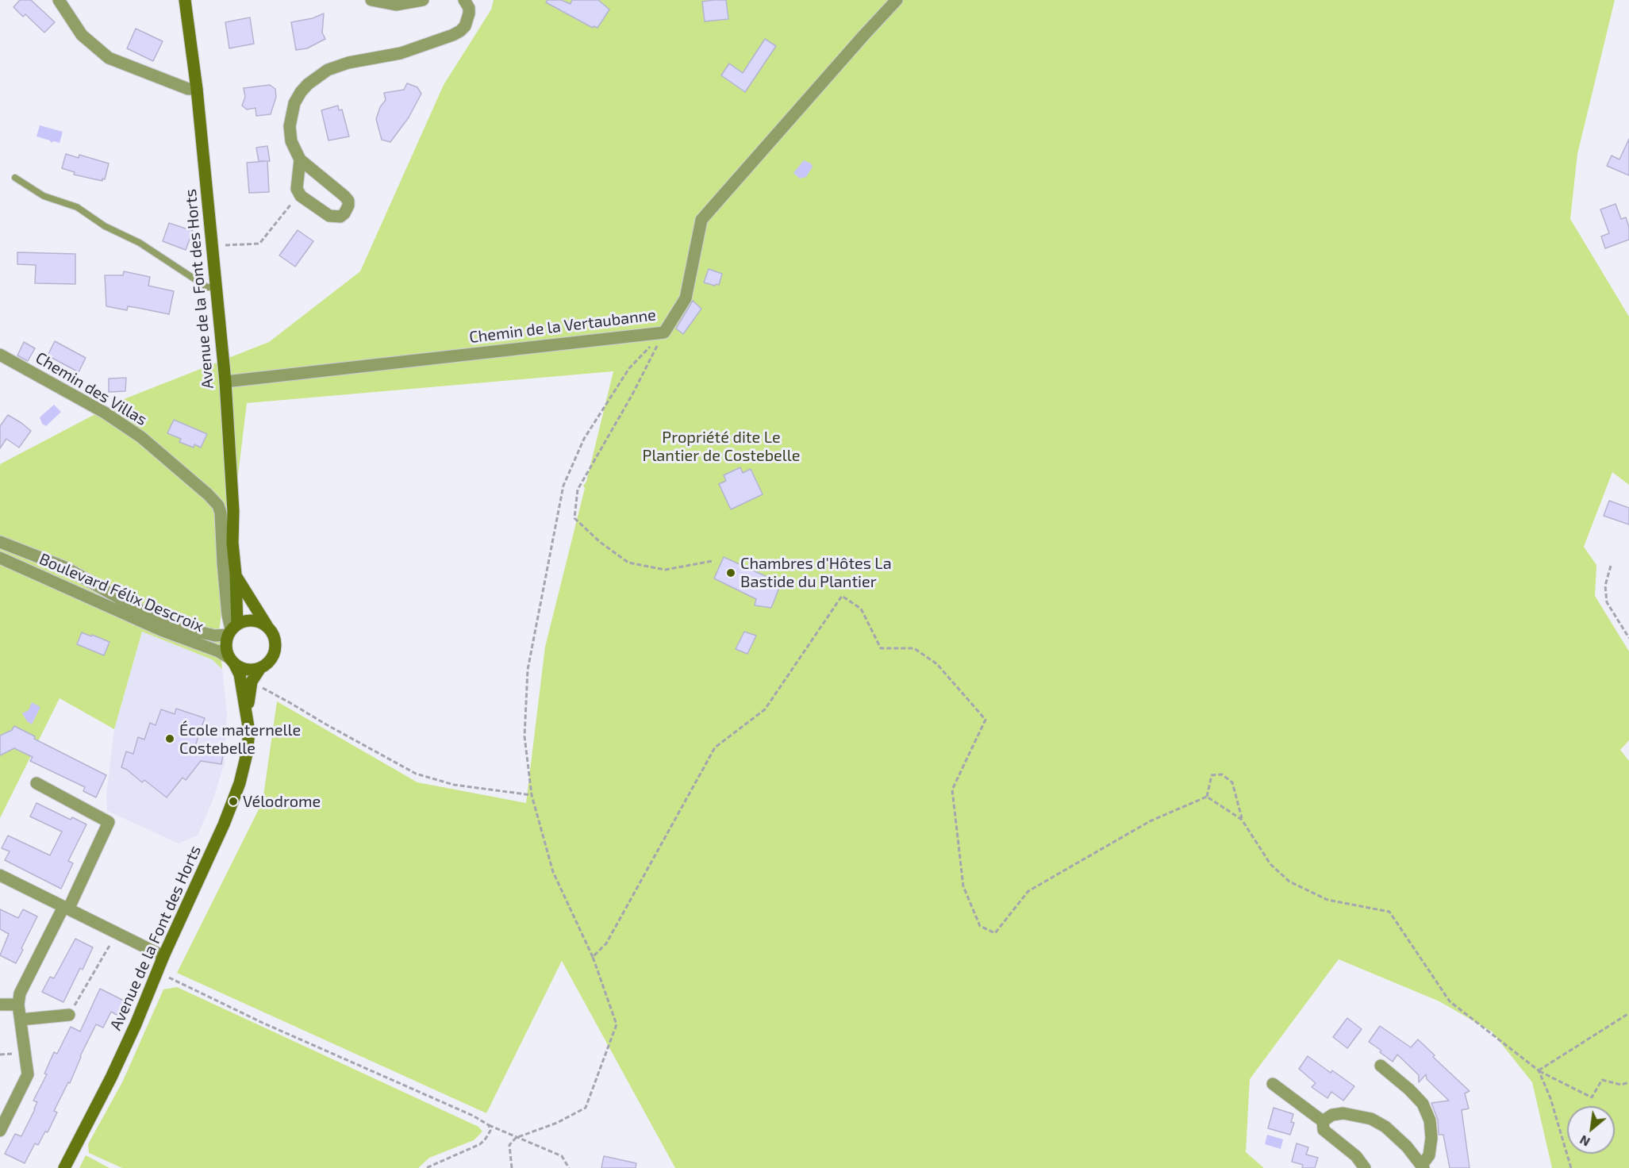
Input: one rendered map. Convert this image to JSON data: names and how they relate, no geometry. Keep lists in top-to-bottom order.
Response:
{
  "streets": {
    "main road": ["Avenue de la Font des Horts"],
    "street": ["Chemin de la Vertaubanne", "Chemin des Villas", "Boulevard Félix Descroix"]
  },
  "crossings": [
    ["Avenue de la Font des Horts", "Chemin de la Vertaubanne"],
    ["Avenue de la Font des Horts", "Chemin des Villas"],
    ["Avenue de la Font des Horts", "Boulevard Félix Descroix"],
    ["Chemin des Villas", "Boulevard Félix Descroix"]
  ],
  "parks": ["Propriété dite Le Plantier de Costebelle"],
  "places": ["Chambres d'Hôtes La Bastide du Plantier", "École maternelle Costebelle", "Vélodrome"],
  "north": "bottom left"
}
